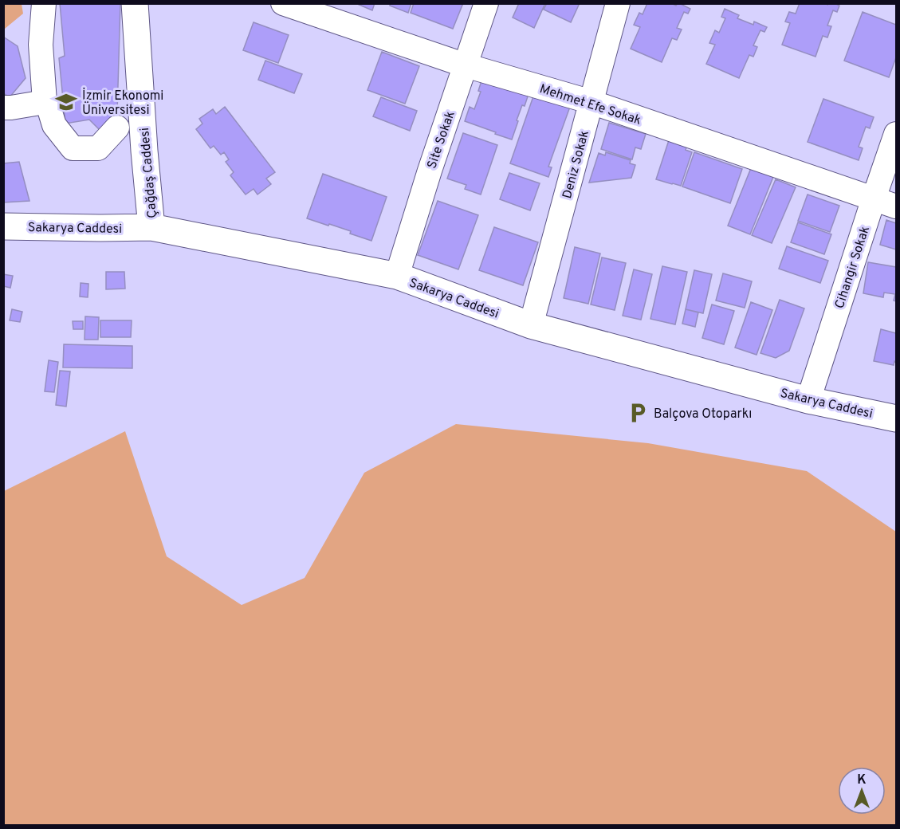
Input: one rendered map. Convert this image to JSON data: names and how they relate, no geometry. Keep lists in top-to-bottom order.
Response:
{
  "streets": {
    "main road": ["Çağdaş Caddesi", "Sakarya Caddesi"],
    "street": [
      "Mehmet Efe Sokak",
      "Site Sokak",
      "Deniz Sokak",
      "Cihangir Sokak"
    ]
  },
  "crossings": [
    ["Mehmet Efe Sokak", "Site Sokak"],
    ["Mehmet Efe Sokak", "Deniz Sokak"],
    ["Mehmet Efe Sokak", "Cihangir Sokak"],
    ["Site Sokak", "Sakarya Caddesi"],
    ["Deniz Sokak", "Sakarya Caddesi"],
    ["Çağdaş Caddesi", "Sakarya Caddesi"],
    ["Sakarya Caddesi", "Cihangir Sokak"]
  ],
  "places": {
    "school or university": ["İzmir Ekonomi Üniversitesi"],
    "parking": ["Balçova Otoparkı"]
  },
  "north": "top"
}
